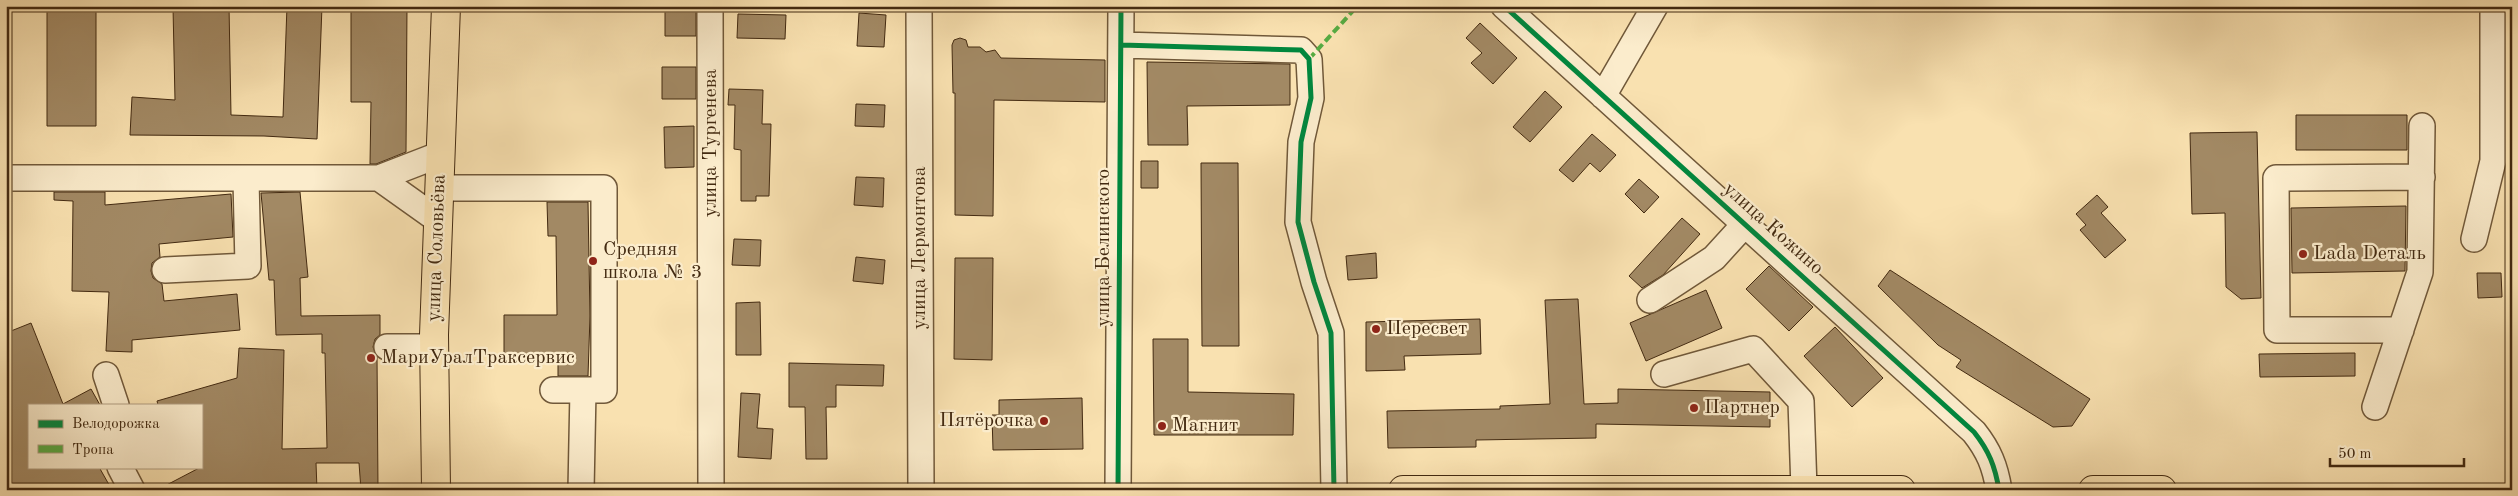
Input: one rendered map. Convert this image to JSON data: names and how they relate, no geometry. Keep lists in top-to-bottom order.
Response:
{
  "streets": {
    "main road": ["улица Соловьёва"],
    "street": [
      "улица Тургенева",
      "улица Кожино",
      "улица Лермонтова",
      "улица Белинского"
    ]
  },
  "places": [
    "Lada Dеталь",
    "Средняя школа № 3",
    "Пересвет",
    "МариУралТраксервис",
    "Партнер",
    "Пятёрочка",
    "Магнит"
  ],
  "legend": ["Велодорожка", "Тропа"],
  "scale_bar": "50 m"
}
